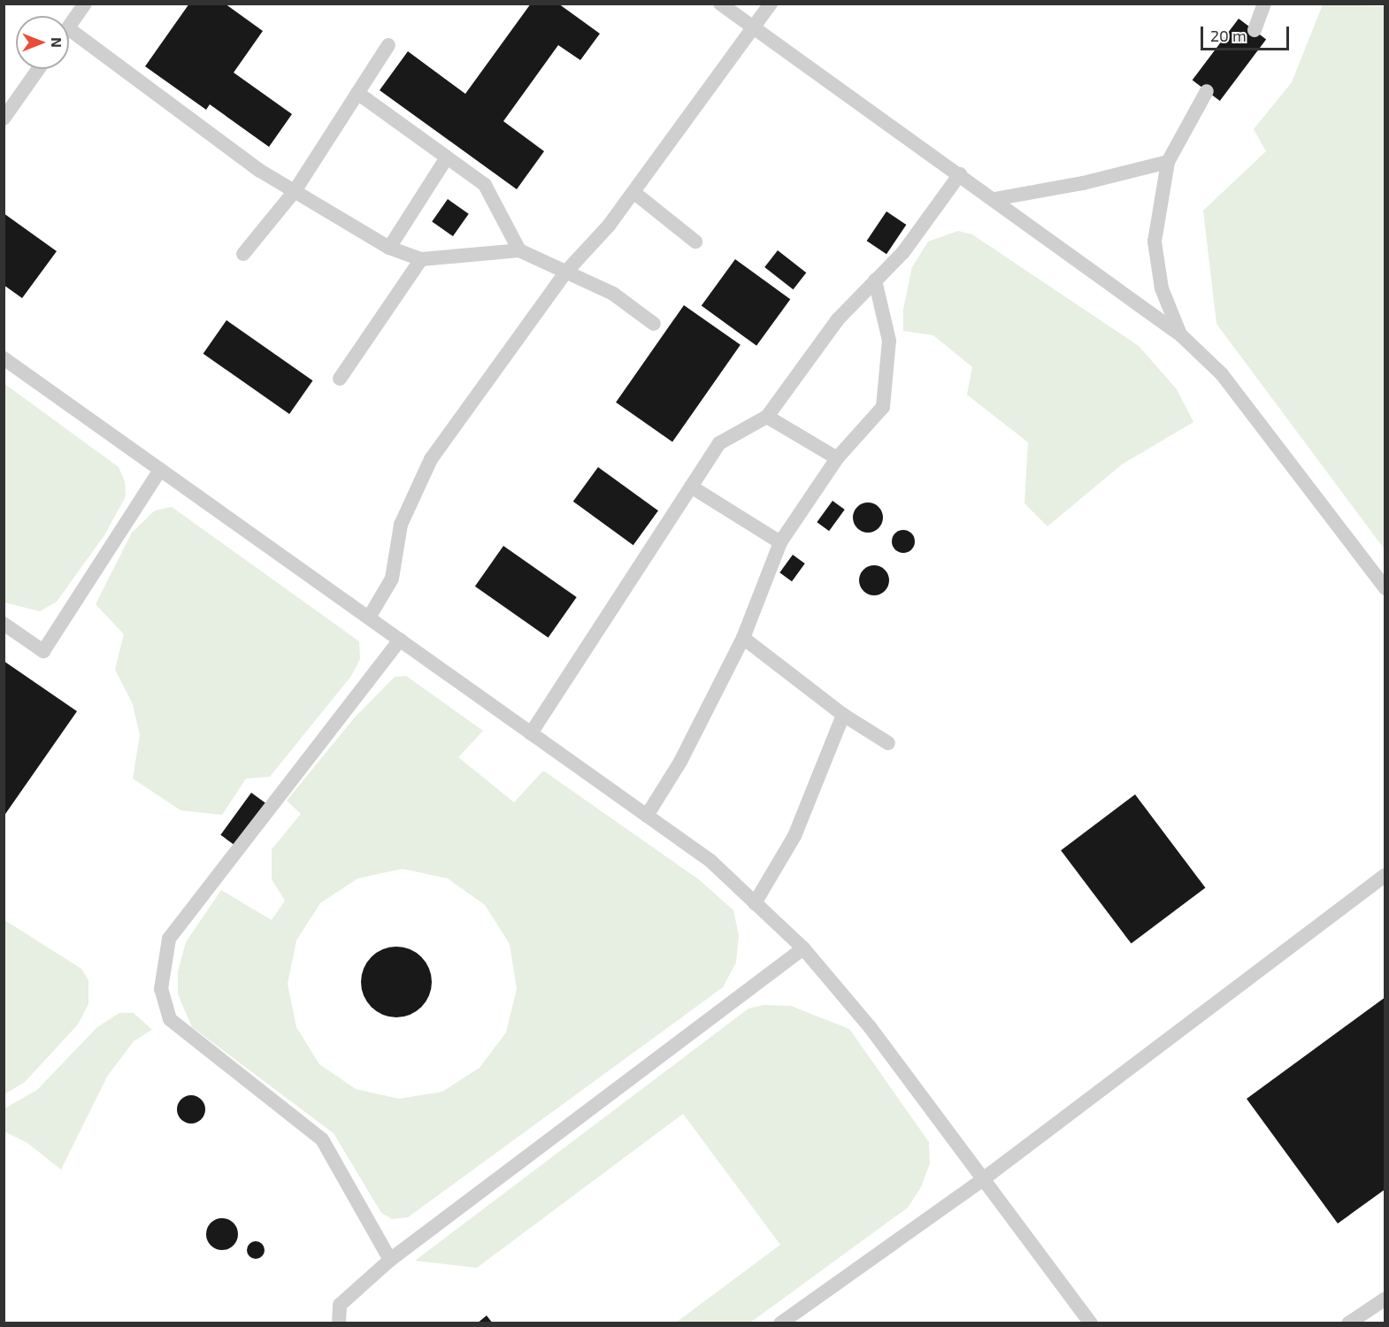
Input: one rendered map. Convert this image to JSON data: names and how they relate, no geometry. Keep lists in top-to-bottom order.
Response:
{
  "scale_bar": "20 m",
  "north": "right"
}
